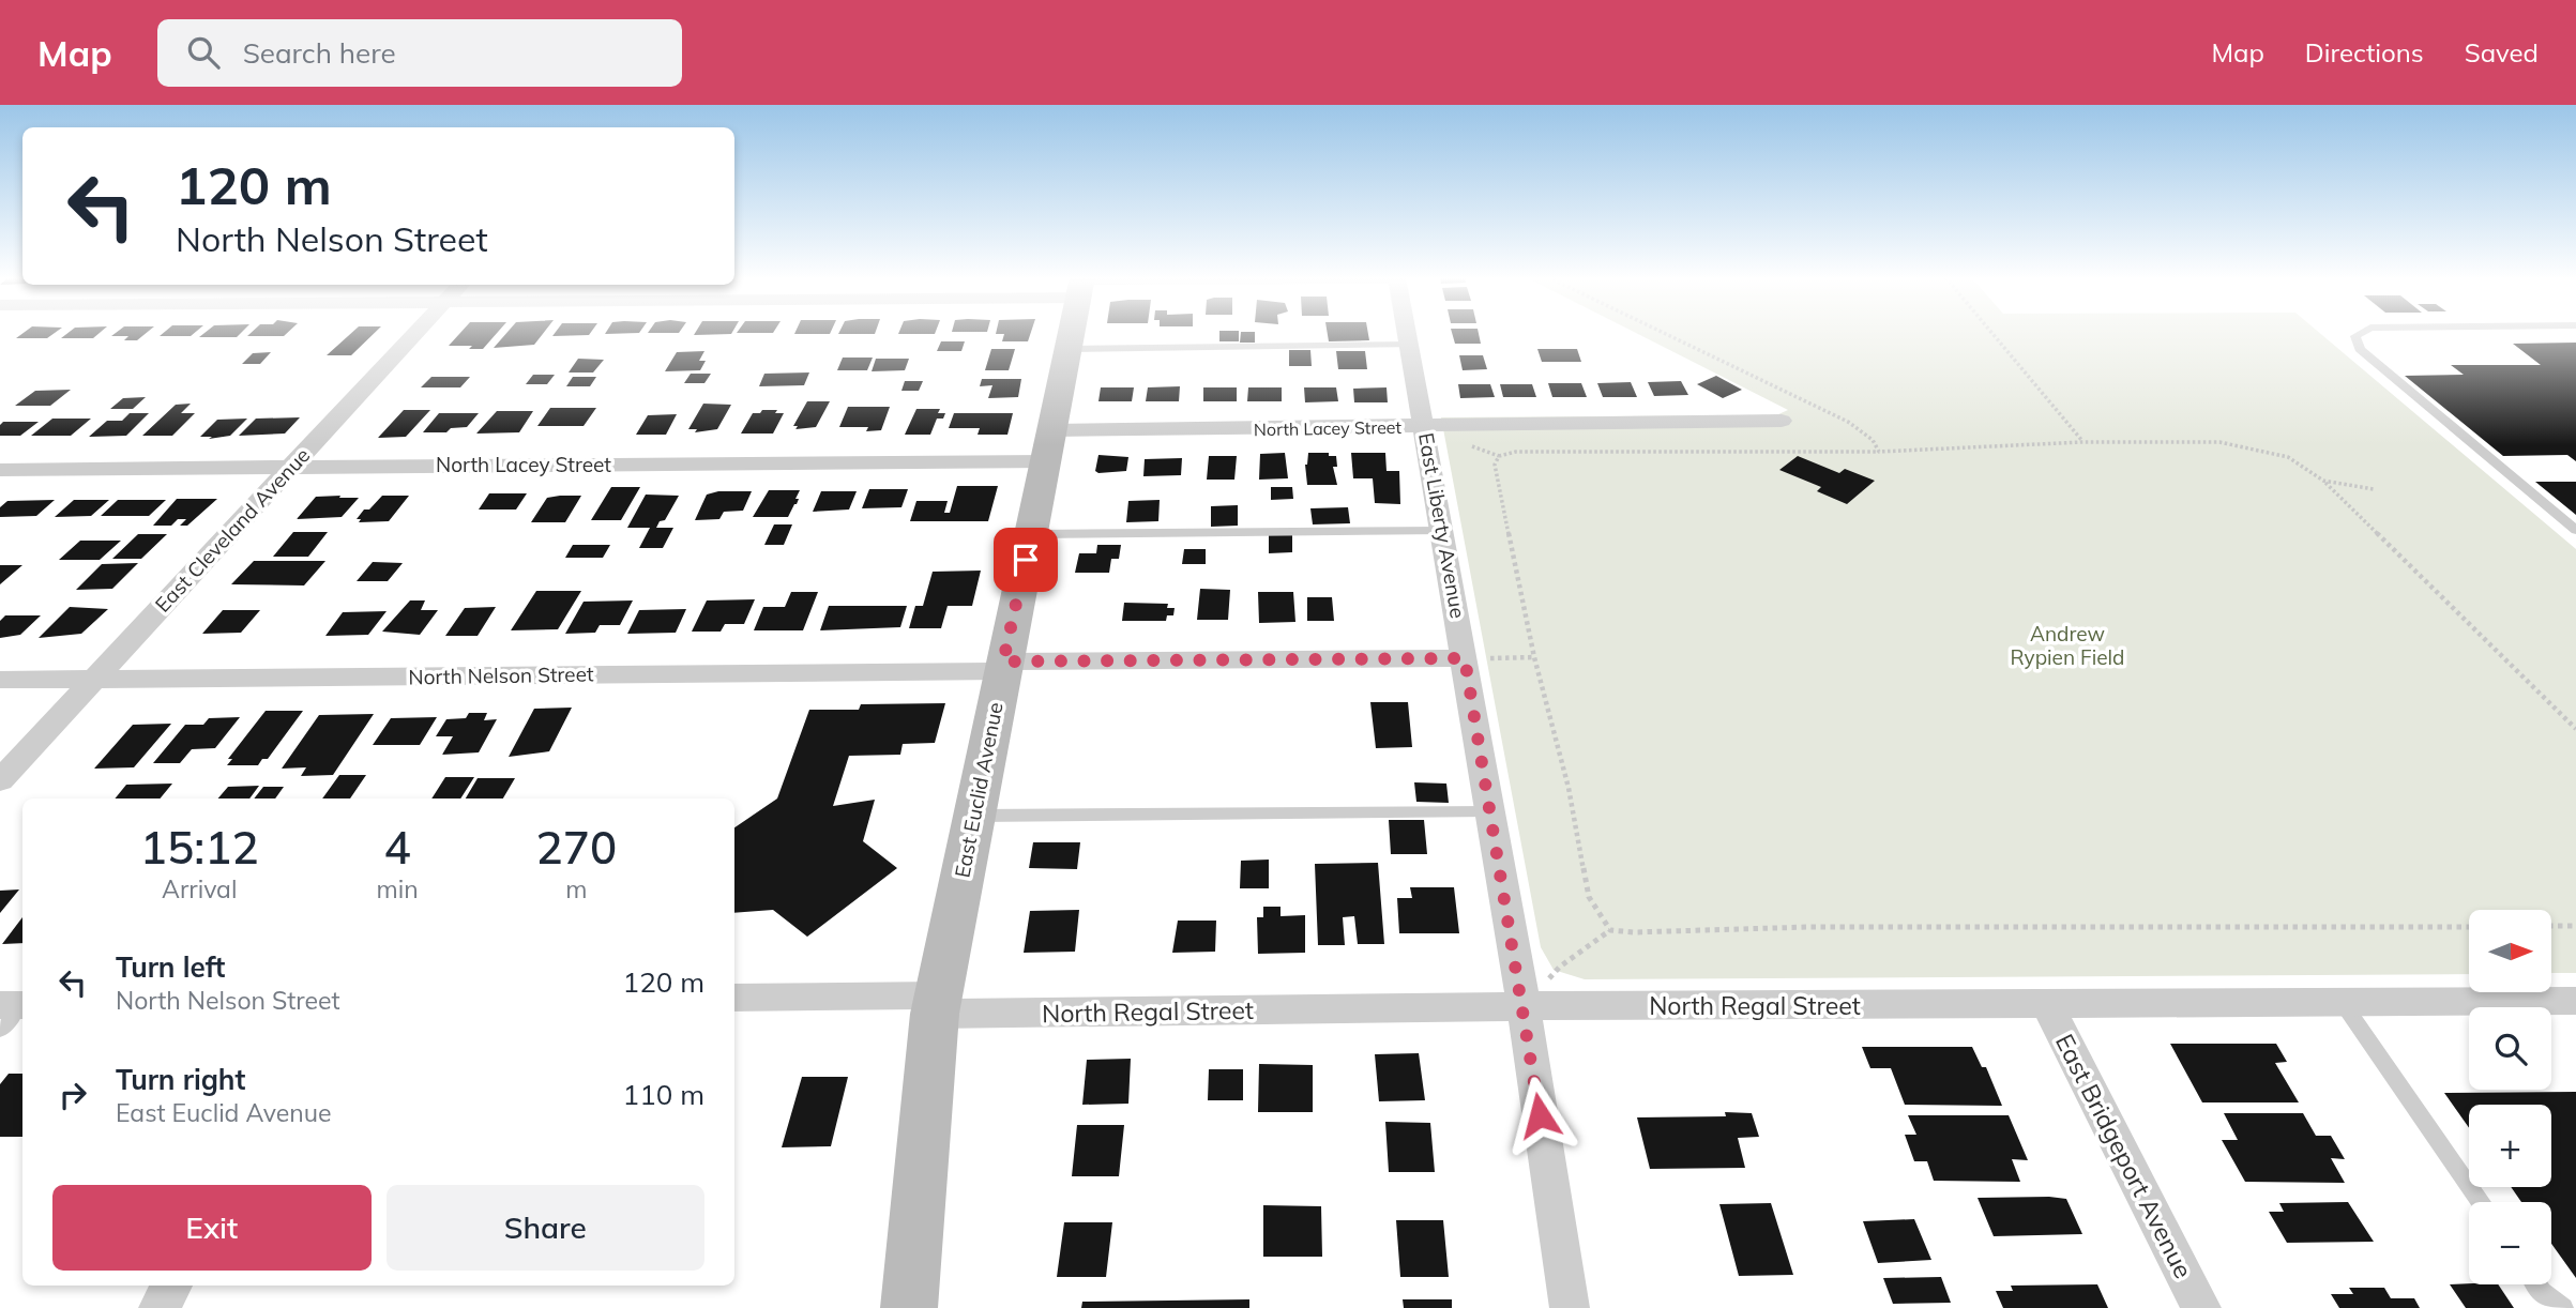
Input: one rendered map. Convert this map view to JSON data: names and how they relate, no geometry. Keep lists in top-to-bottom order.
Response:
{
  "streets": {
    "main road": ["East Euclid Avenue"],
    "street": [
      "North Lacey Street",
      "East Liberty Avenue",
      "East Cleveland Avenue",
      "North Nelson Street",
      "North Regal Street",
      "East Bridgeport Avenue"
    ]
  },
  "crossings": [
    ["North Lacey Street", "East Liberty Avenue"],
    ["North Lacey Street", "East Cleveland Avenue"],
    ["North Lacey Street", "East Euclid Avenue"],
    ["East Liberty Avenue", "North Nelson Street"],
    ["East Liberty Avenue", "North Regal Street"],
    ["East Cleveland Avenue", "North Nelson Street"],
    ["North Nelson Street", "East Euclid Avenue"],
    ["East Euclid Avenue", "North Regal Street"],
    ["North Regal Street", "East Bridgeport Avenue"]
  ],
  "parks": ["Andrew Rypien Field"],
  "north": "right",
  "page": {
    "header": "Map",
    "search": "Search here",
    "nav": ["Map", "Directions", "Saved"],
    "turn": ["120 m", "North Nelson Street"],
    "eta": [
      "15:12",
      "Arrival",
      "4",
      "min",
      "270",
      "m"
    ],
    "map_buttons": ["+", "−"],
    "list": [
      {
        "name": "Turn left",
        "note": "North Nelson Street",
        "value": "120 m"
      },
      {
        "name": "Turn right",
        "note": "East Euclid Avenue",
        "value": "110 m"
      }
    ],
    "buttons": ["Exit", "Share"]
  }
}
